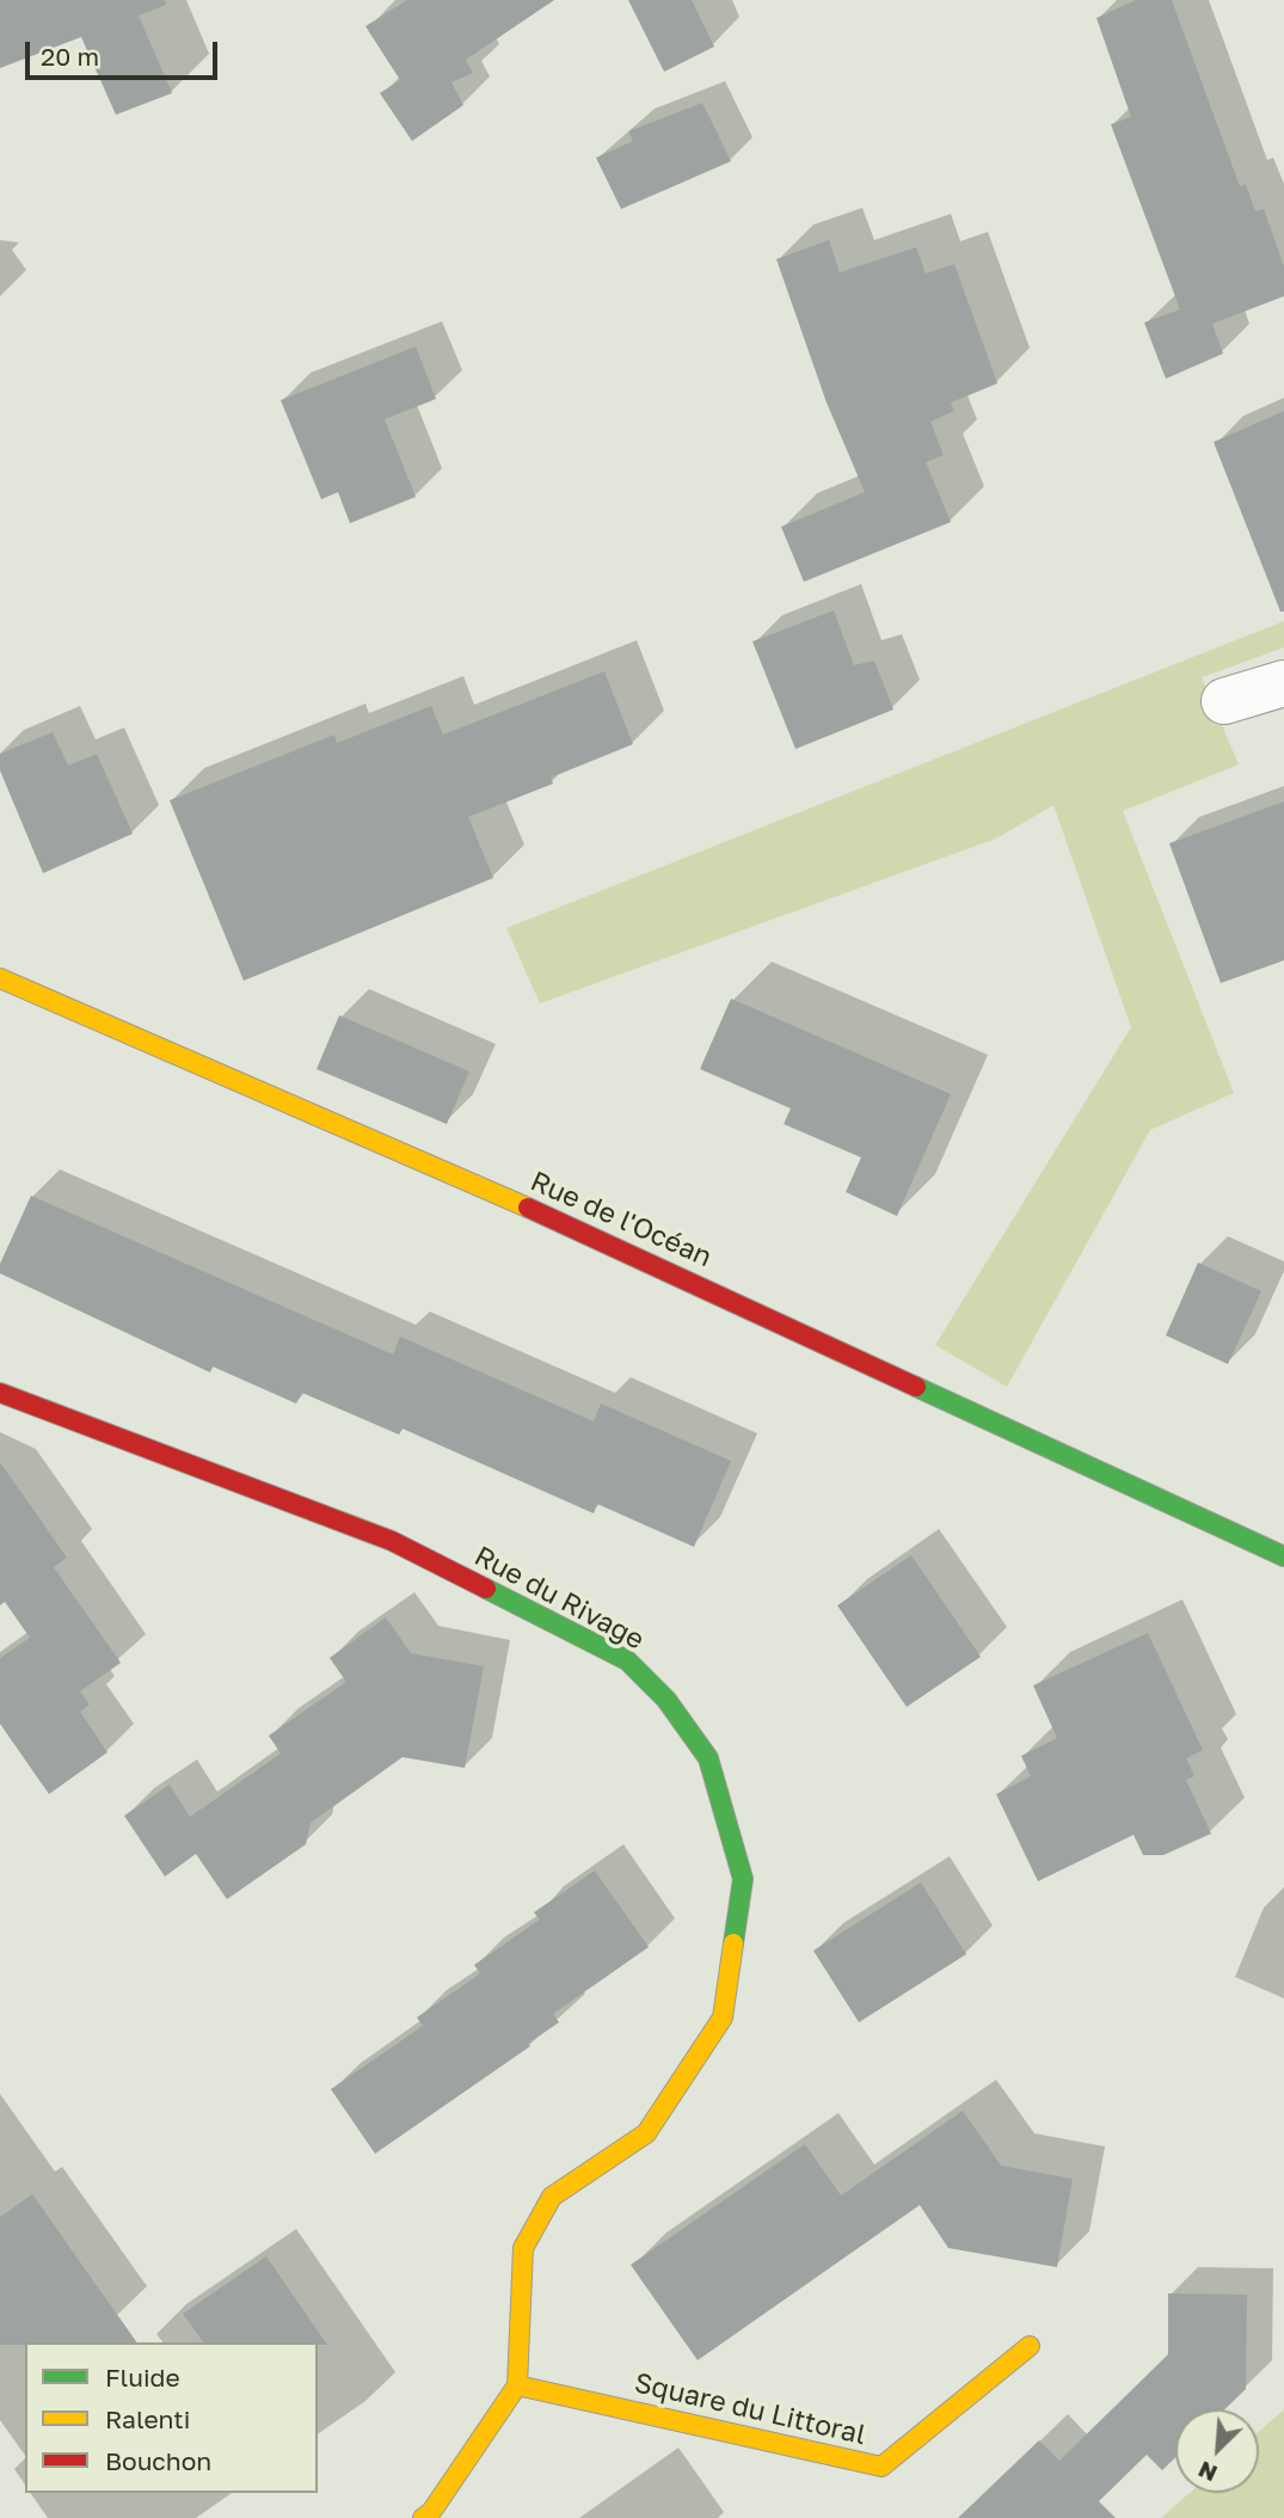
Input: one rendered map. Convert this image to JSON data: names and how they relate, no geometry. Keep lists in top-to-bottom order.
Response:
{
  "streets": {
    "street": ["Rue de l'Océan", "Rue du Rivage", "Square du Littoral"]
  },
  "crossings": [
    ["Rue du Rivage", "Square du Littoral"]
  ],
  "legend": ["Fluide", "Ralenti", "Bouchon"],
  "scale_bar": "20 m",
  "north": "bottom left"
}
